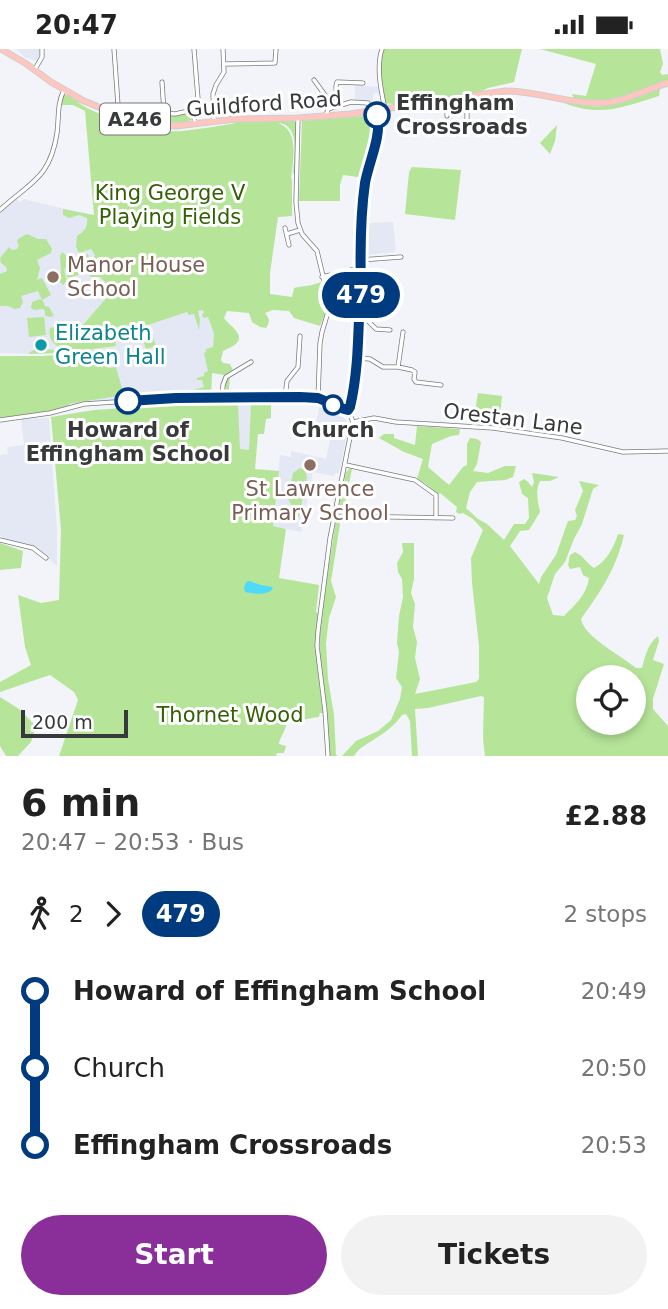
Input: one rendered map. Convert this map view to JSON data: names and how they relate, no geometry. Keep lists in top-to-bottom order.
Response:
{
  "streets": {
    "main road": ["Guildford Road", "A246"],
    "street": ["Orestan Lane"]
  },
  "parks": ["King George V Playing Fields", "Thornet Wood"],
  "places": [
    "Effingham Crossroads",
    "Manor House School",
    "Elizabeth Green Hall",
    "Howard of Effingham School",
    "Church",
    "St Lawrence Primary School"
  ],
  "lines": ["bus line 479"],
  "scale_bar": "200 m",
  "page": {
    "status": "20:47",
    "on_map": "479",
    "scale": "200 m",
    "heading": ["6 min", "20:47 – 20:53 · Bus", "£2.88"],
    "legs": ["2", "479", "2 stops"],
    "list": [
      {
        "name": "Howard of Effingham School",
        "value": "20:49"
      },
      {
        "name": "Church",
        "value": "20:50"
      },
      {
        "name": "Effingham Crossroads",
        "value": "20:53"
      }
    ],
    "buttons": ["Start", "Tickets"]
  }
}
